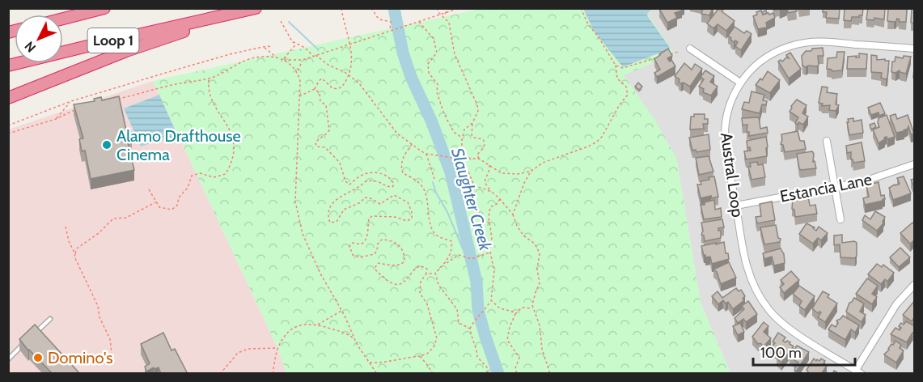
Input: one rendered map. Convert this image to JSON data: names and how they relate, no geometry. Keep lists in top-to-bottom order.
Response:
{
  "streets": {
    "highway": ["Loop 1"],
    "street": ["Austral Loop", "Estancia Lane"]
  },
  "crossings": [
    ["Austral Loop", "Estancia Lane"]
  ],
  "water": ["Slaughter Creek"],
  "places": ["Alamo Drafthouse Cinema", "Domino's"],
  "scale_bar": "100 m",
  "north": "bottom left"
}
